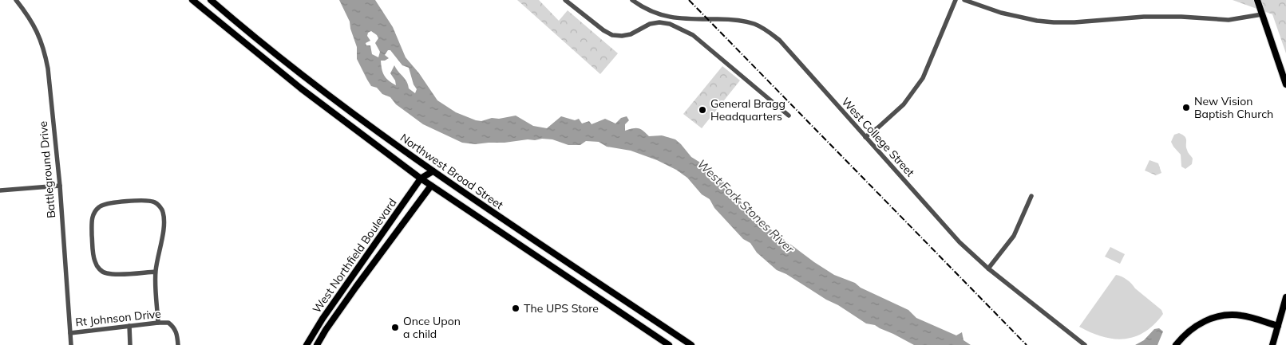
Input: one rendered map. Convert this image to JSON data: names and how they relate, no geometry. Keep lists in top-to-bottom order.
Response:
{
  "streets": {
    "main road": ["Northwest Broad Street", "West Northfield Boulevard"],
    "street": ["West College Street", "Battleground Drive", "Rt Johnson Drive"]
  },
  "crossings": [
    ["Battleground Drive", "Rt Johnson Drive"],
    ["Northwest Broad Street", "West Northfield Boulevard"]
  ],
  "water": ["West Fork Stones River"],
  "places": [
    "New Vision Baptish Church",
    "General Bragg Headquarters",
    "The UPS Store",
    "Once Upon a child"
  ]
}
